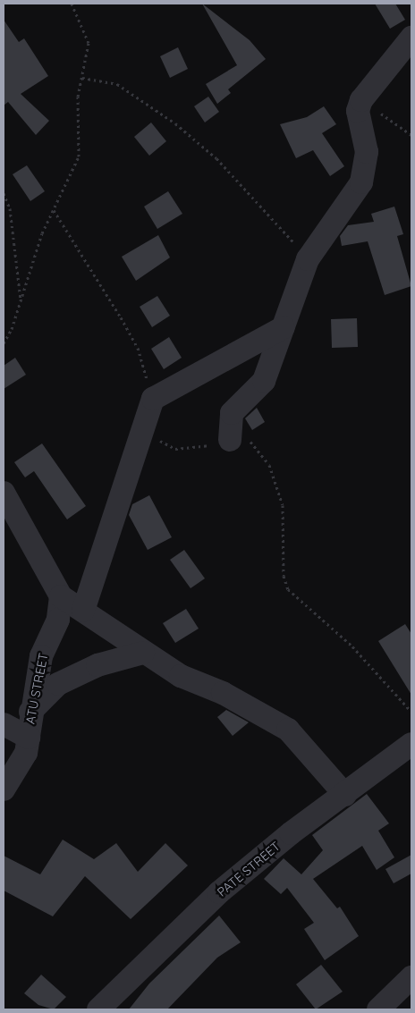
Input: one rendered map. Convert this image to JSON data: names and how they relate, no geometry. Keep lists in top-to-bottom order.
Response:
{
  "streets": {
    "street": ["ATU STREET", "PATE STREET"]
  }
}
